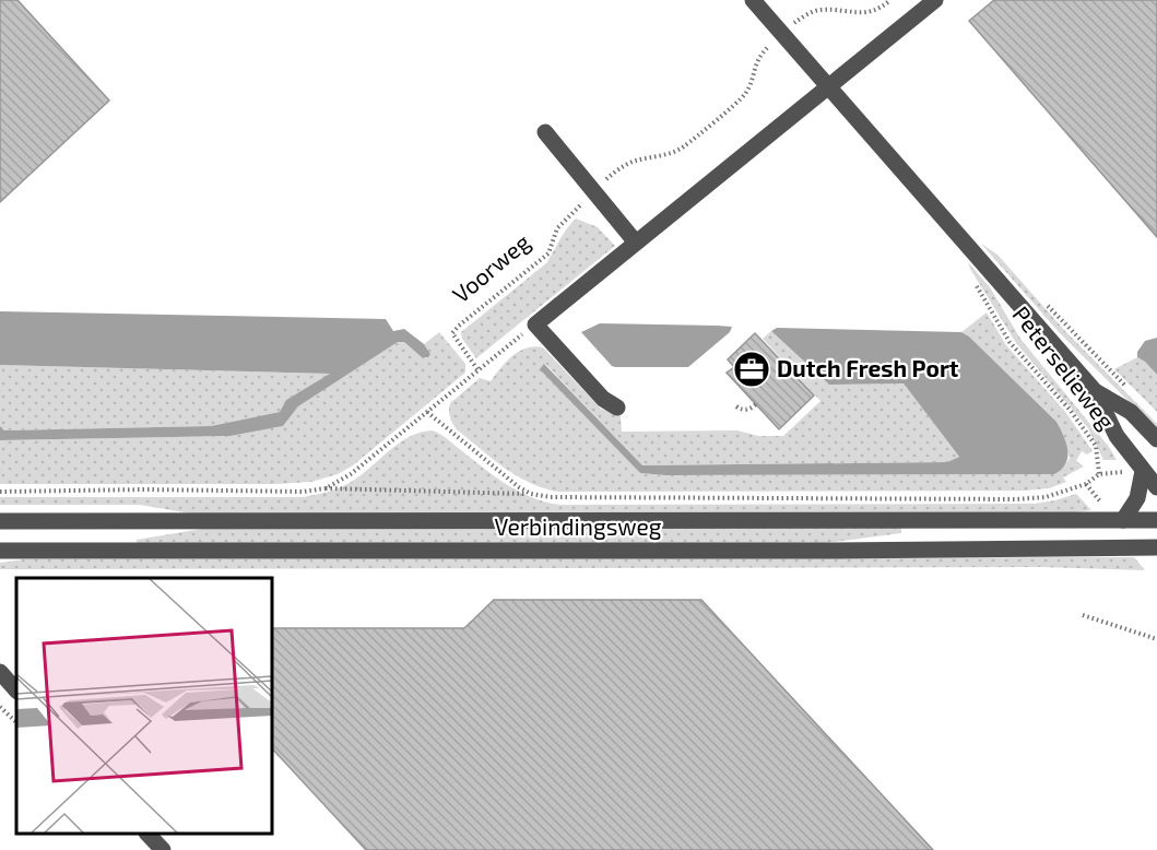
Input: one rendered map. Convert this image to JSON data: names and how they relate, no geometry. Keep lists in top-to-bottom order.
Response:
{
  "streets": {
    "street": ["Peterselieweg", "Verbindingsweg"],
    "path": ["Voorweg"]
  },
  "crossings": [
    ["Voorweg", "Peterselieweg"]
  ],
  "places": {
    "office": ["Dutch Fresh Port"]
  }
}
